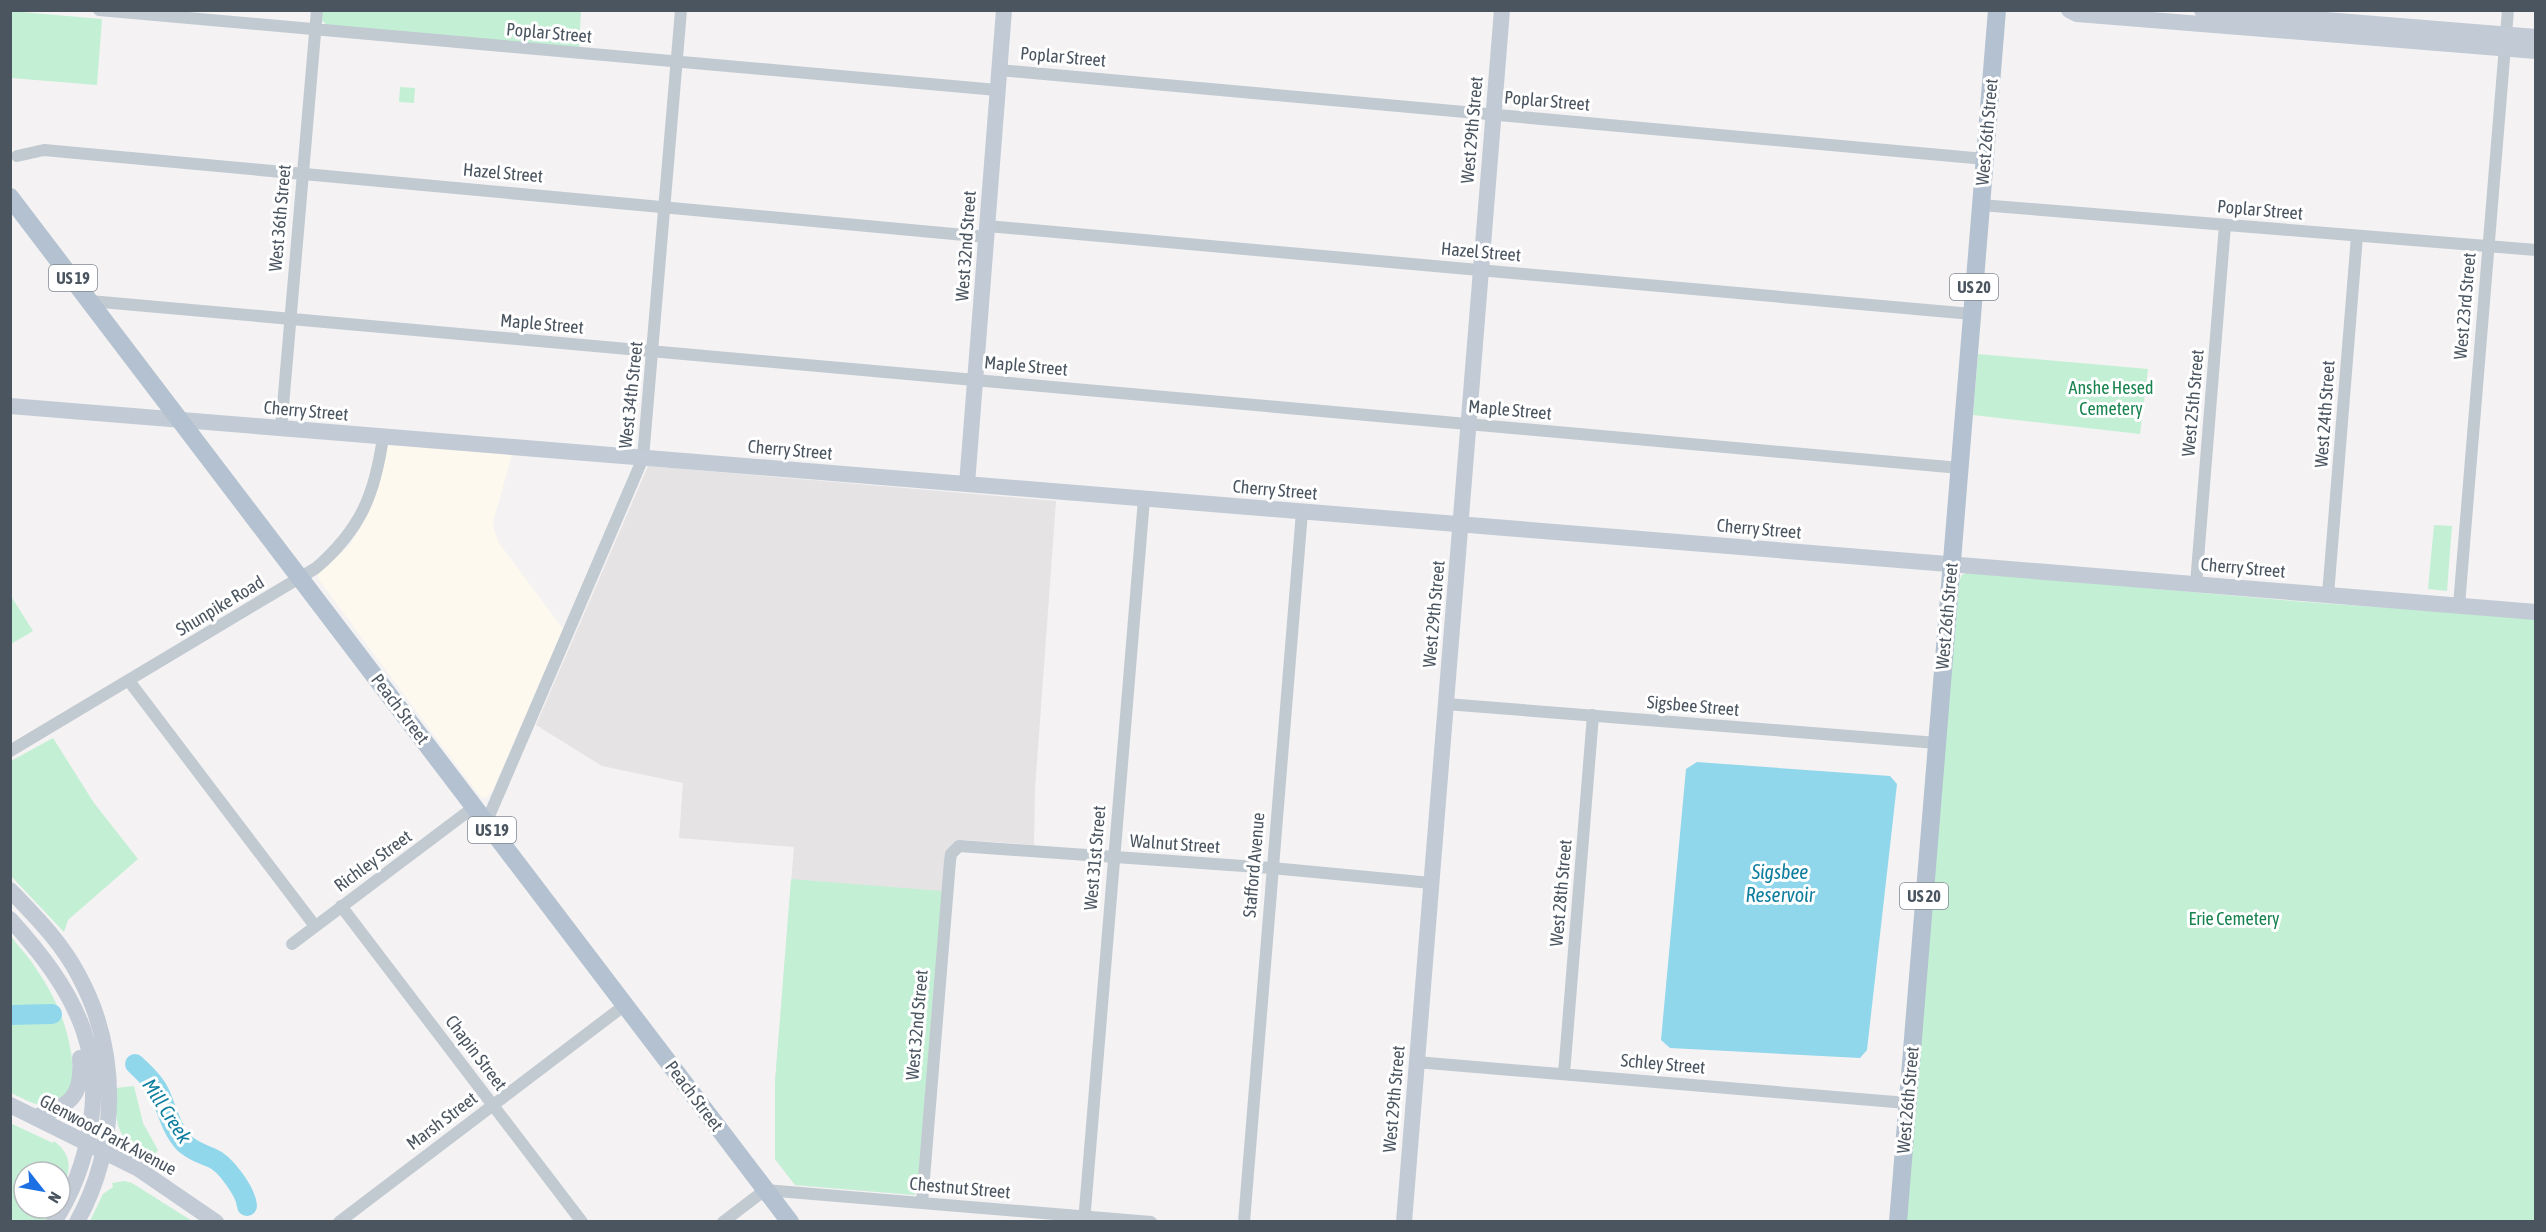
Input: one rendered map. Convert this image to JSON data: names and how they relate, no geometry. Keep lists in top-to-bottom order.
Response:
{
  "streets": {
    "main road": [
      "West 26th Street",
      "US 19",
      "US 20",
      "Peach Street"
    ],
    "street": [
      "Poplar Street",
      "West 29th Street",
      "Hazel Street",
      "West 36th Street",
      "West 32nd Street",
      "West 23rd Street",
      "Maple Street",
      "West 34th Street",
      "West 25th Street",
      "Cherry Street",
      "West 24th Street",
      "Shunpike Road",
      "Sigsbee Street",
      "Walnut Street",
      "West 31st Street",
      "Richley Street",
      "Stafford Avenue",
      "West 28th Street",
      "Chapin Street",
      "Schley Street",
      "Marsh Street",
      "Glenwood Park Avenue",
      "Chestnut Street"
    ]
  },
  "crossings": [
    ["Poplar Street", "West 29th Street"],
    ["Poplar Street", "West 26th Street"],
    ["Poplar Street", "West 36th Street"],
    ["Poplar Street", "West 32nd Street"],
    ["Poplar Street", "West 23rd Street"],
    ["Poplar Street", "West 34th Street"],
    ["Poplar Street", "West 25th Street"],
    ["Poplar Street", "West 24th Street"],
    ["West 29th Street", "Hazel Street"],
    ["West 29th Street", "Maple Street"],
    ["West 29th Street", "Cherry Street"],
    ["West 29th Street", "Sigsbee Street"],
    ["West 29th Street", "Walnut Street"],
    ["West 29th Street", "Schley Street"],
    ["West 26th Street", "Hazel Street"],
    ["West 26th Street", "Maple Street"],
    ["West 26th Street", "Cherry Street"],
    ["West 26th Street", "Sigsbee Street"],
    ["West 26th Street", "Schley Street"],
    ["Hazel Street", "West 36th Street"],
    ["Hazel Street", "West 32nd Street"],
    ["Hazel Street", "West 34th Street"],
    ["West 36th Street", "Maple Street"],
    ["West 36th Street", "Cherry Street"],
    ["West 32nd Street", "Maple Street"],
    ["West 32nd Street", "Cherry Street"],
    ["West 32nd Street", "Walnut Street"],
    ["West 32nd Street", "Chestnut Street"],
    ["West 23rd Street", "Cherry Street"],
    ["Maple Street", "West 34th Street"],
    ["Maple Street", "Peach Street"],
    ["West 34th Street", "Cherry Street"],
    ["West 34th Street", "Peach Street"],
    ["West 25th Street", "Cherry Street"],
    ["Cherry Street", "West 24th Street"],
    ["Cherry Street", "Shunpike Road"],
    ["Cherry Street", "Peach Street"],
    ["Cherry Street", "West 31st Street"],
    ["Cherry Street", "Stafford Avenue"],
    ["Shunpike Road", "Peach Street"],
    ["Sigsbee Street", "West 28th Street"],
    ["Peach Street", "Richley Street"],
    ["Peach Street", "Marsh Street"],
    ["Peach Street", "Chestnut Street"],
    ["Walnut Street", "West 31st Street"],
    ["Walnut Street", "Stafford Avenue"],
    ["West 31st Street", "Chestnut Street"],
    ["Richley Street", "Chapin Street"],
    ["West 28th Street", "Schley Street"],
    ["Chapin Street", "Marsh Street"]
  ],
  "water": ["Sigsbee Reservoir", "Mill Creek"],
  "parks": ["Anshe Hesed Cemetery", "Erie Cemetery"],
  "north": "bottom right"
}
